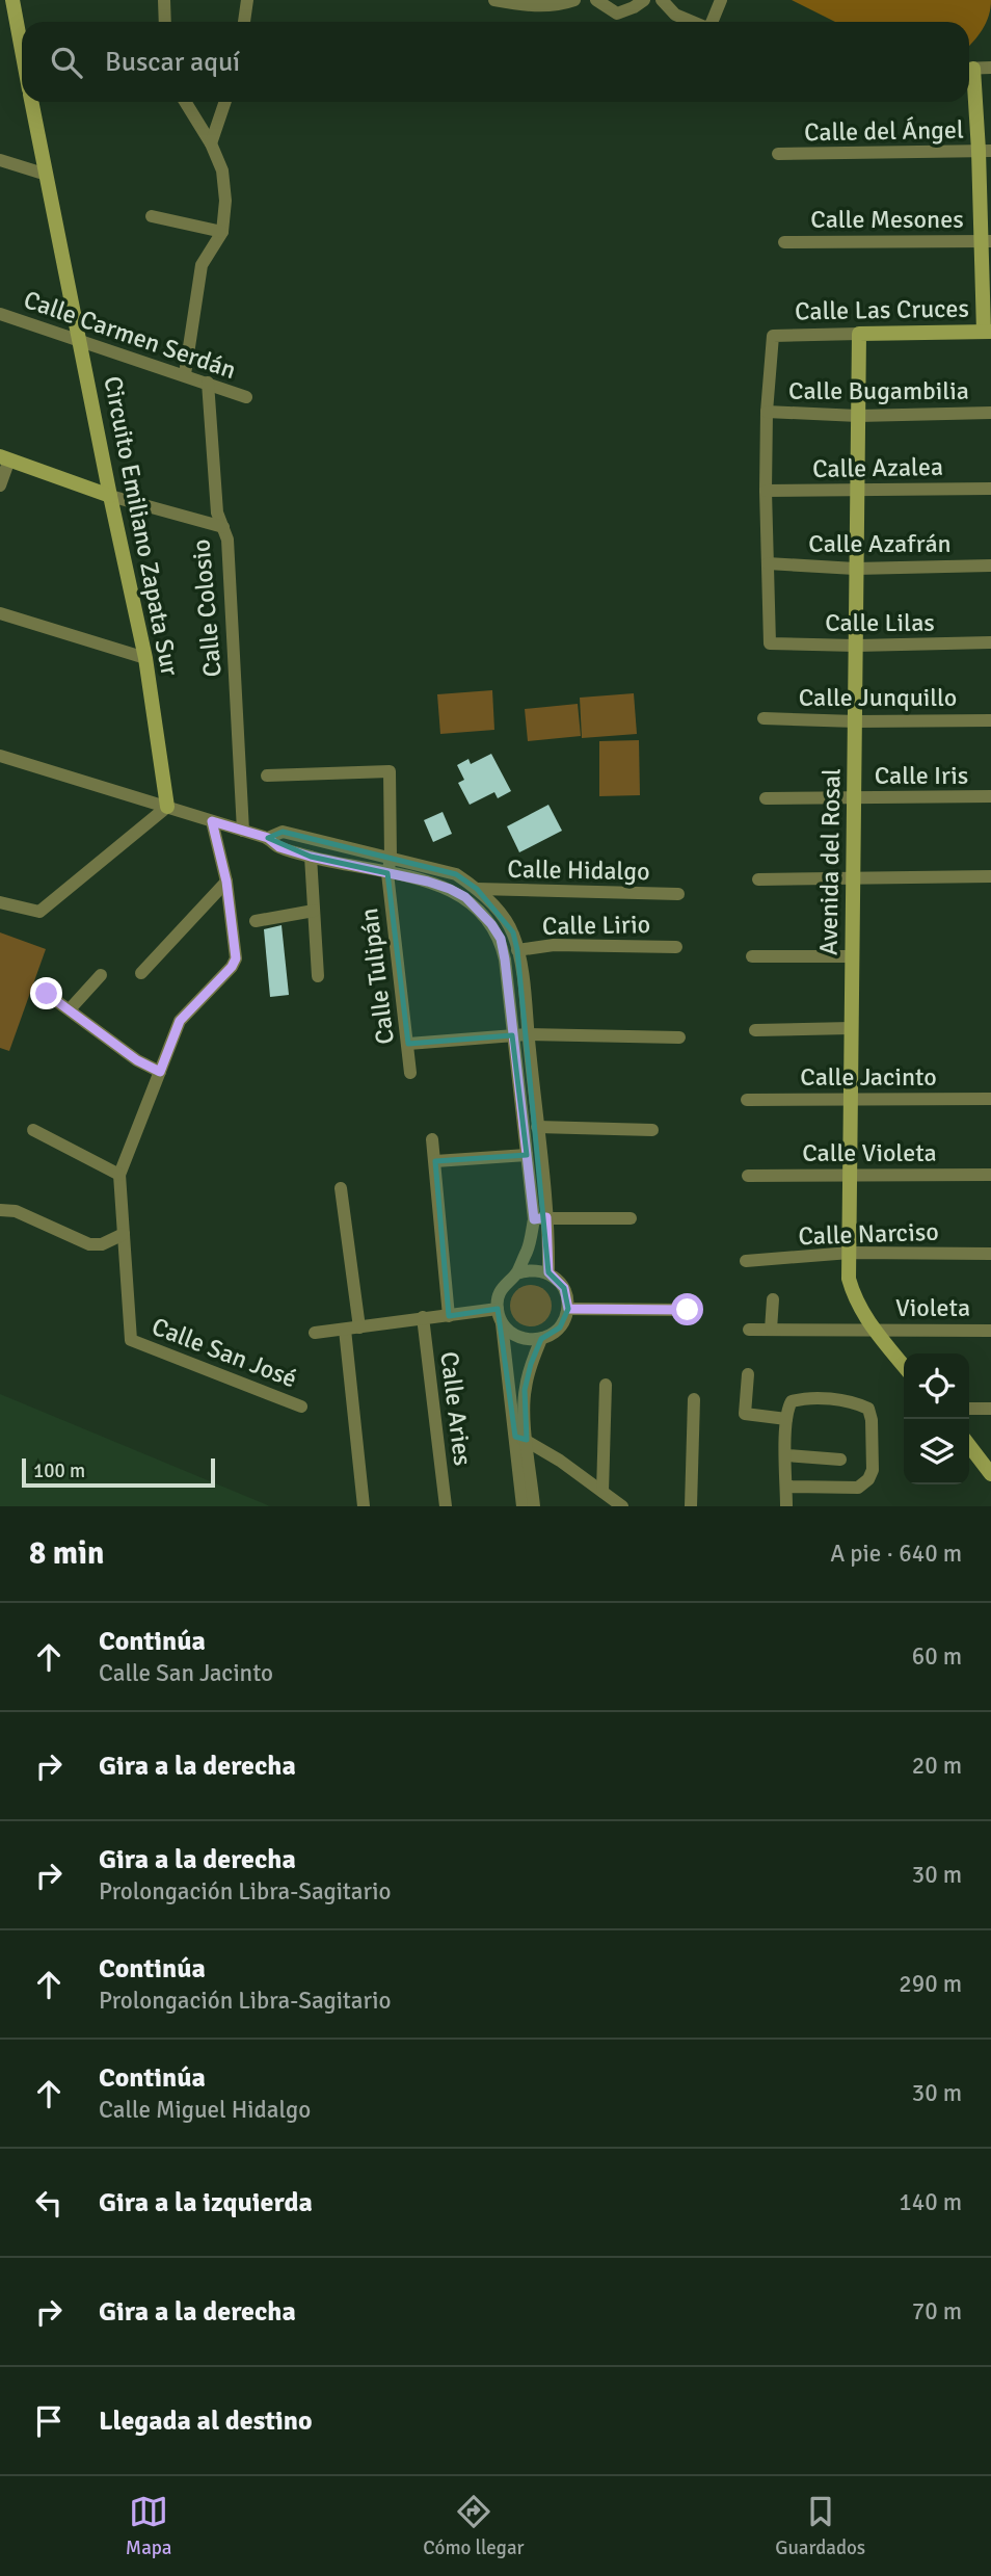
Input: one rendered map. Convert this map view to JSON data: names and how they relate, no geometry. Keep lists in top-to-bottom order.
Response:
{
  "streets": {
    "street": [
      "Calle del Ángel",
      "Calle Mesones",
      "Calle Las Cruces",
      "Calle Carmen Serdán",
      "Calle Bugambilia",
      "Calle Azalea",
      "Circuito Emiliano Zapata Sur",
      "Calle Azafrán",
      "Calle Colosio",
      "Calle Lilas",
      "Calle Junquillo",
      "Calle Iris",
      "Avenida del Rosal",
      "Calle Hidalgo",
      "Calle Lirio",
      "Calle Tulipán",
      "Calle Jacinto",
      "Calle Violeta",
      "Calle Narciso",
      "Violeta",
      "Calle San José",
      "Calle Aries"
    ]
  },
  "crossings": [
    ["Calle Las Cruces", "Calle Bugambilia"],
    ["Calle Las Cruces", "Avenida del Rosal"],
    ["Calle Carmen Serdán", "Circuito Emiliano Zapata Sur"],
    ["Calle Carmen Serdán", "Calle Colosio"],
    ["Calle Bugambilia", "Avenida del Rosal"],
    ["Calle Azalea", "Avenida del Rosal"],
    ["Calle Azafrán", "Calle Lilas"],
    ["Calle Azafrán", "Avenida del Rosal"],
    ["Calle Lilas", "Avenida del Rosal"],
    ["Calle Junquillo", "Avenida del Rosal"],
    ["Calle Iris", "Avenida del Rosal"],
    ["Avenida del Rosal", "Calle Jacinto"],
    ["Avenida del Rosal", "Calle Violeta"],
    ["Avenida del Rosal", "Calle Narciso"],
    ["Avenida del Rosal", "Violeta"]
  ],
  "scale_bar": "100 m",
  "page": {
    "search": "Buscar aquí",
    "scale": "100 m",
    "heading": ["8 min", "A pie · 640 m"],
    "list": [
      ["Continúa", "Calle San Jacinto", "60 m"],
      ["Gira a la derecha", "20 m"],
      ["Gira a la derecha", "Prolongación Libra-Sagitario", "30 m"],
      ["Continúa", "Prolongación Libra-Sagitario", "290 m"],
      ["Continúa", "Calle Miguel Hidalgo", "30 m"],
      ["Gira a la izquierda", "140 m"],
      ["Gira a la derecha", "70 m"],
      "Llegada al destino"
    ],
    "nav": ["Mapa", "Cómo llegar", "Guardados"]
  }
}
